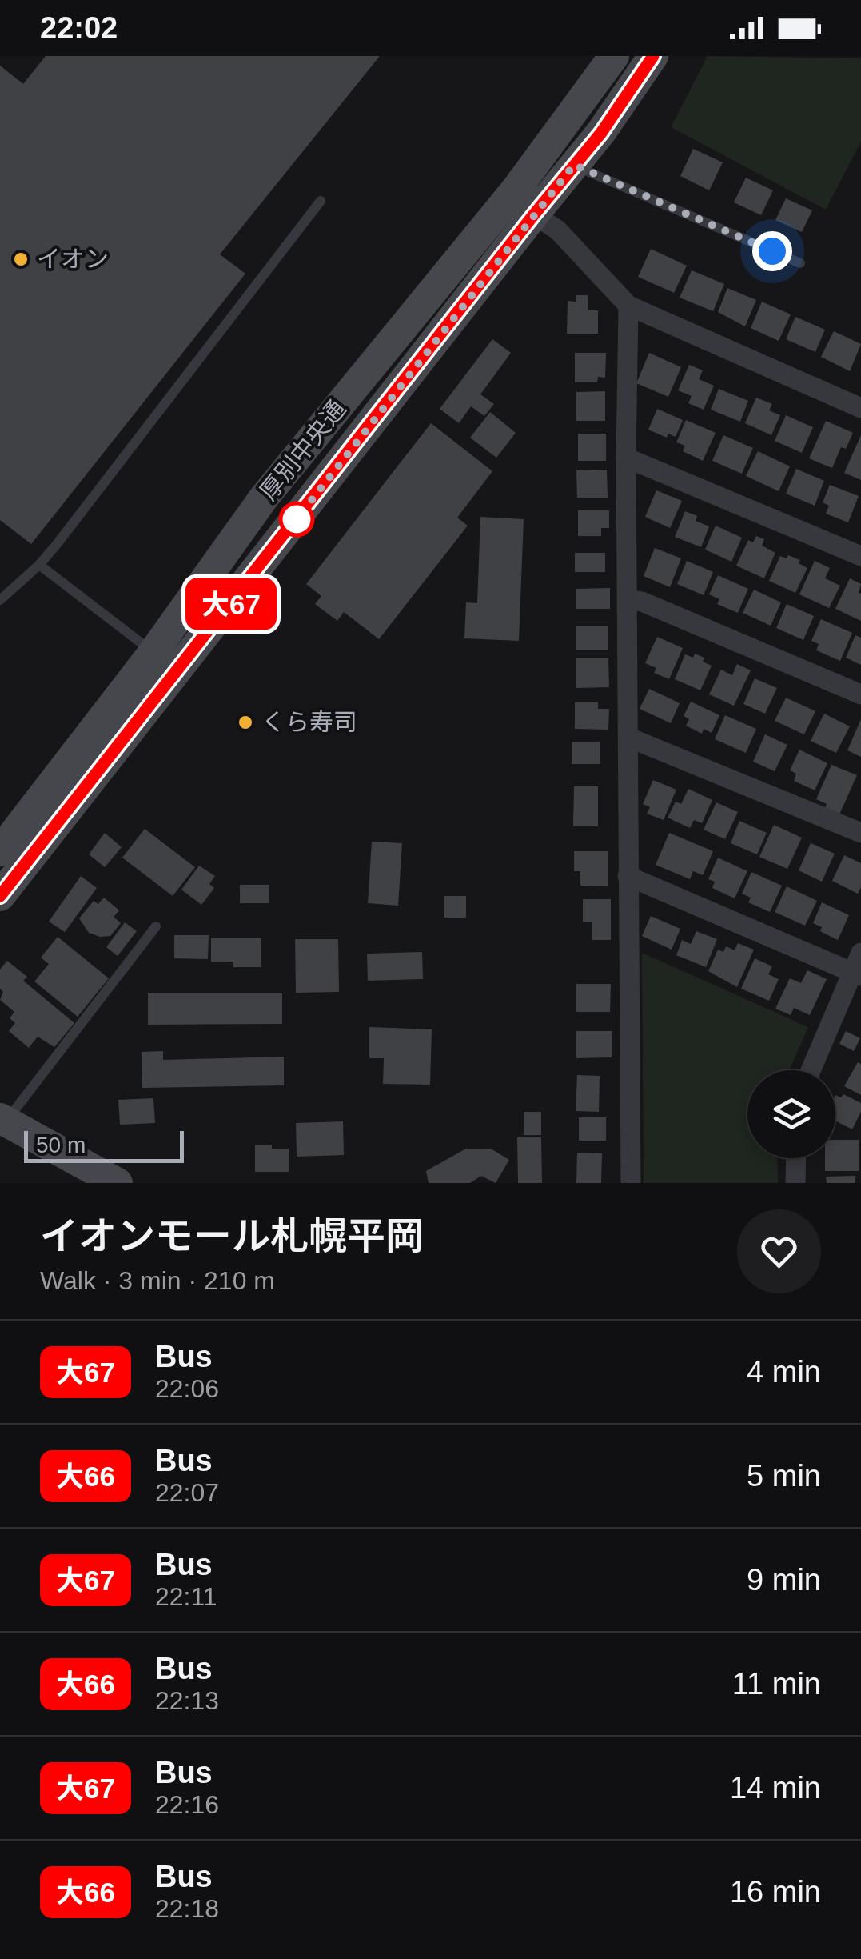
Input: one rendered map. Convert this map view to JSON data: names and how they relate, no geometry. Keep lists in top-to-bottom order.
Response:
{
  "streets": {
    "main road": ["厚別中央通"]
  },
  "places": ["イオン", "くら寿司"],
  "lines": ["bus line 大67"],
  "scale_bar": "50 m",
  "page": {
    "status": "22:02",
    "on_map": "大67",
    "scale": "50 m",
    "heading": ["イオンモール札幌平岡", "Walk · 3 min · 210 m"],
    "list": [
      {
        "mark": "大67",
        "name": "Bus",
        "note": "22:06",
        "value": "4 min"
      },
      {
        "mark": "大66",
        "name": "Bus",
        "note": "22:07",
        "value": "5 min"
      },
      {
        "mark": "大67",
        "name": "Bus",
        "note": "22:11",
        "value": "9 min"
      },
      {
        "mark": "大66",
        "name": "Bus",
        "note": "22:13",
        "value": "11 min"
      },
      {
        "mark": "大67",
        "name": "Bus",
        "note": "22:16",
        "value": "14 min"
      },
      {
        "mark": "大66",
        "name": "Bus",
        "note": "22:18",
        "value": "16 min"
      }
    ]
  }
}
